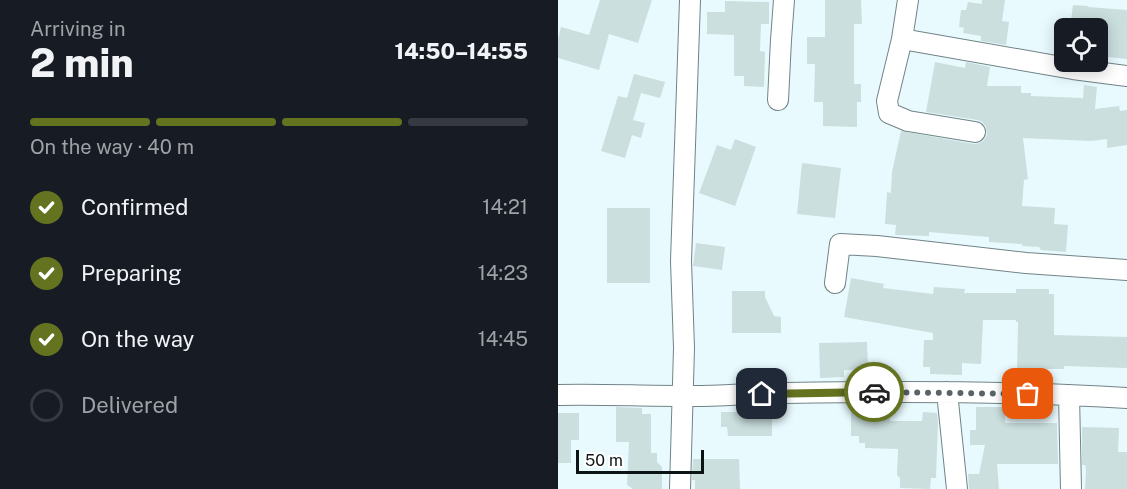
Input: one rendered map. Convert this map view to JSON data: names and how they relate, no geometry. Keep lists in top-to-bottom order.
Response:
{
  "scale_bar": "50 m",
  "page": {
    "heading": ["2 min", "Arriving in", "14:50–14:55"],
    "bar": "On the way · 40 m",
    "list": [
      ["Confirmed", "14:21"],
      ["Preparing", "14:23"],
      ["On the way", "14:45"],
      "Delivered"
    ],
    "scale": "50 m"
  }
}
